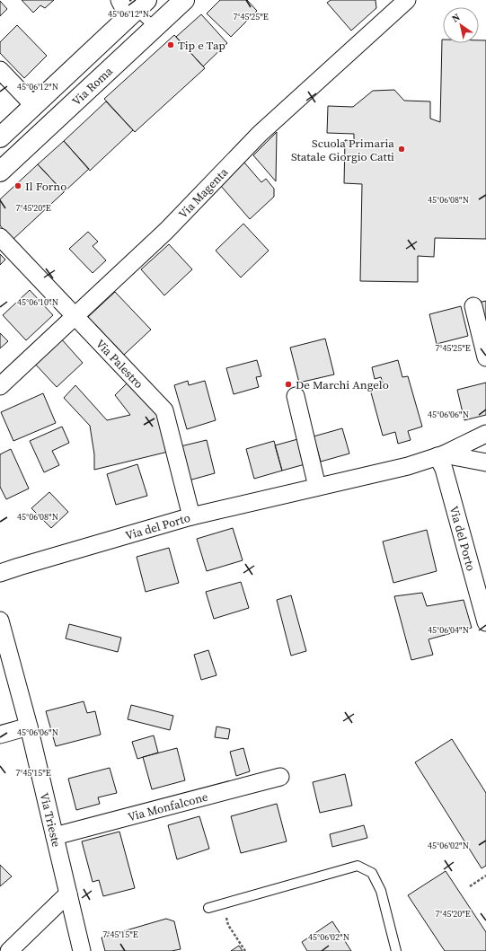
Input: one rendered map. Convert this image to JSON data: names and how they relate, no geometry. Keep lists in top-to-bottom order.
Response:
{
  "streets": {
    "main road": ["Via Roma"],
    "street": [
      "Via Magenta",
      "Via Palestro",
      "Via del Porto",
      "Via Monfalcone",
      "Via Trieste"
    ]
  },
  "crossings": [
    ["Via Magenta", "Via Palestro"],
    ["Via Palestro", "Via del Porto"],
    ["Via Monfalcone", "Via Trieste"]
  ],
  "places": [
    "Tip e Tap",
    "Scuola Primaria Statale Giorgio Catti",
    "Il Forno",
    "De Marchi Angelo"
  ],
  "north": "top left",
  "coordinates": [
    "45°06'12\"N",
    "7°45'25\"E",
    "45°06'08\"N",
    "7°45'20\"E",
    "45°06'10\"N",
    "45°06'06\"N",
    "45°06'04\"N",
    "7°45'15\"E",
    "45°06'02\"N"
  ]
}
